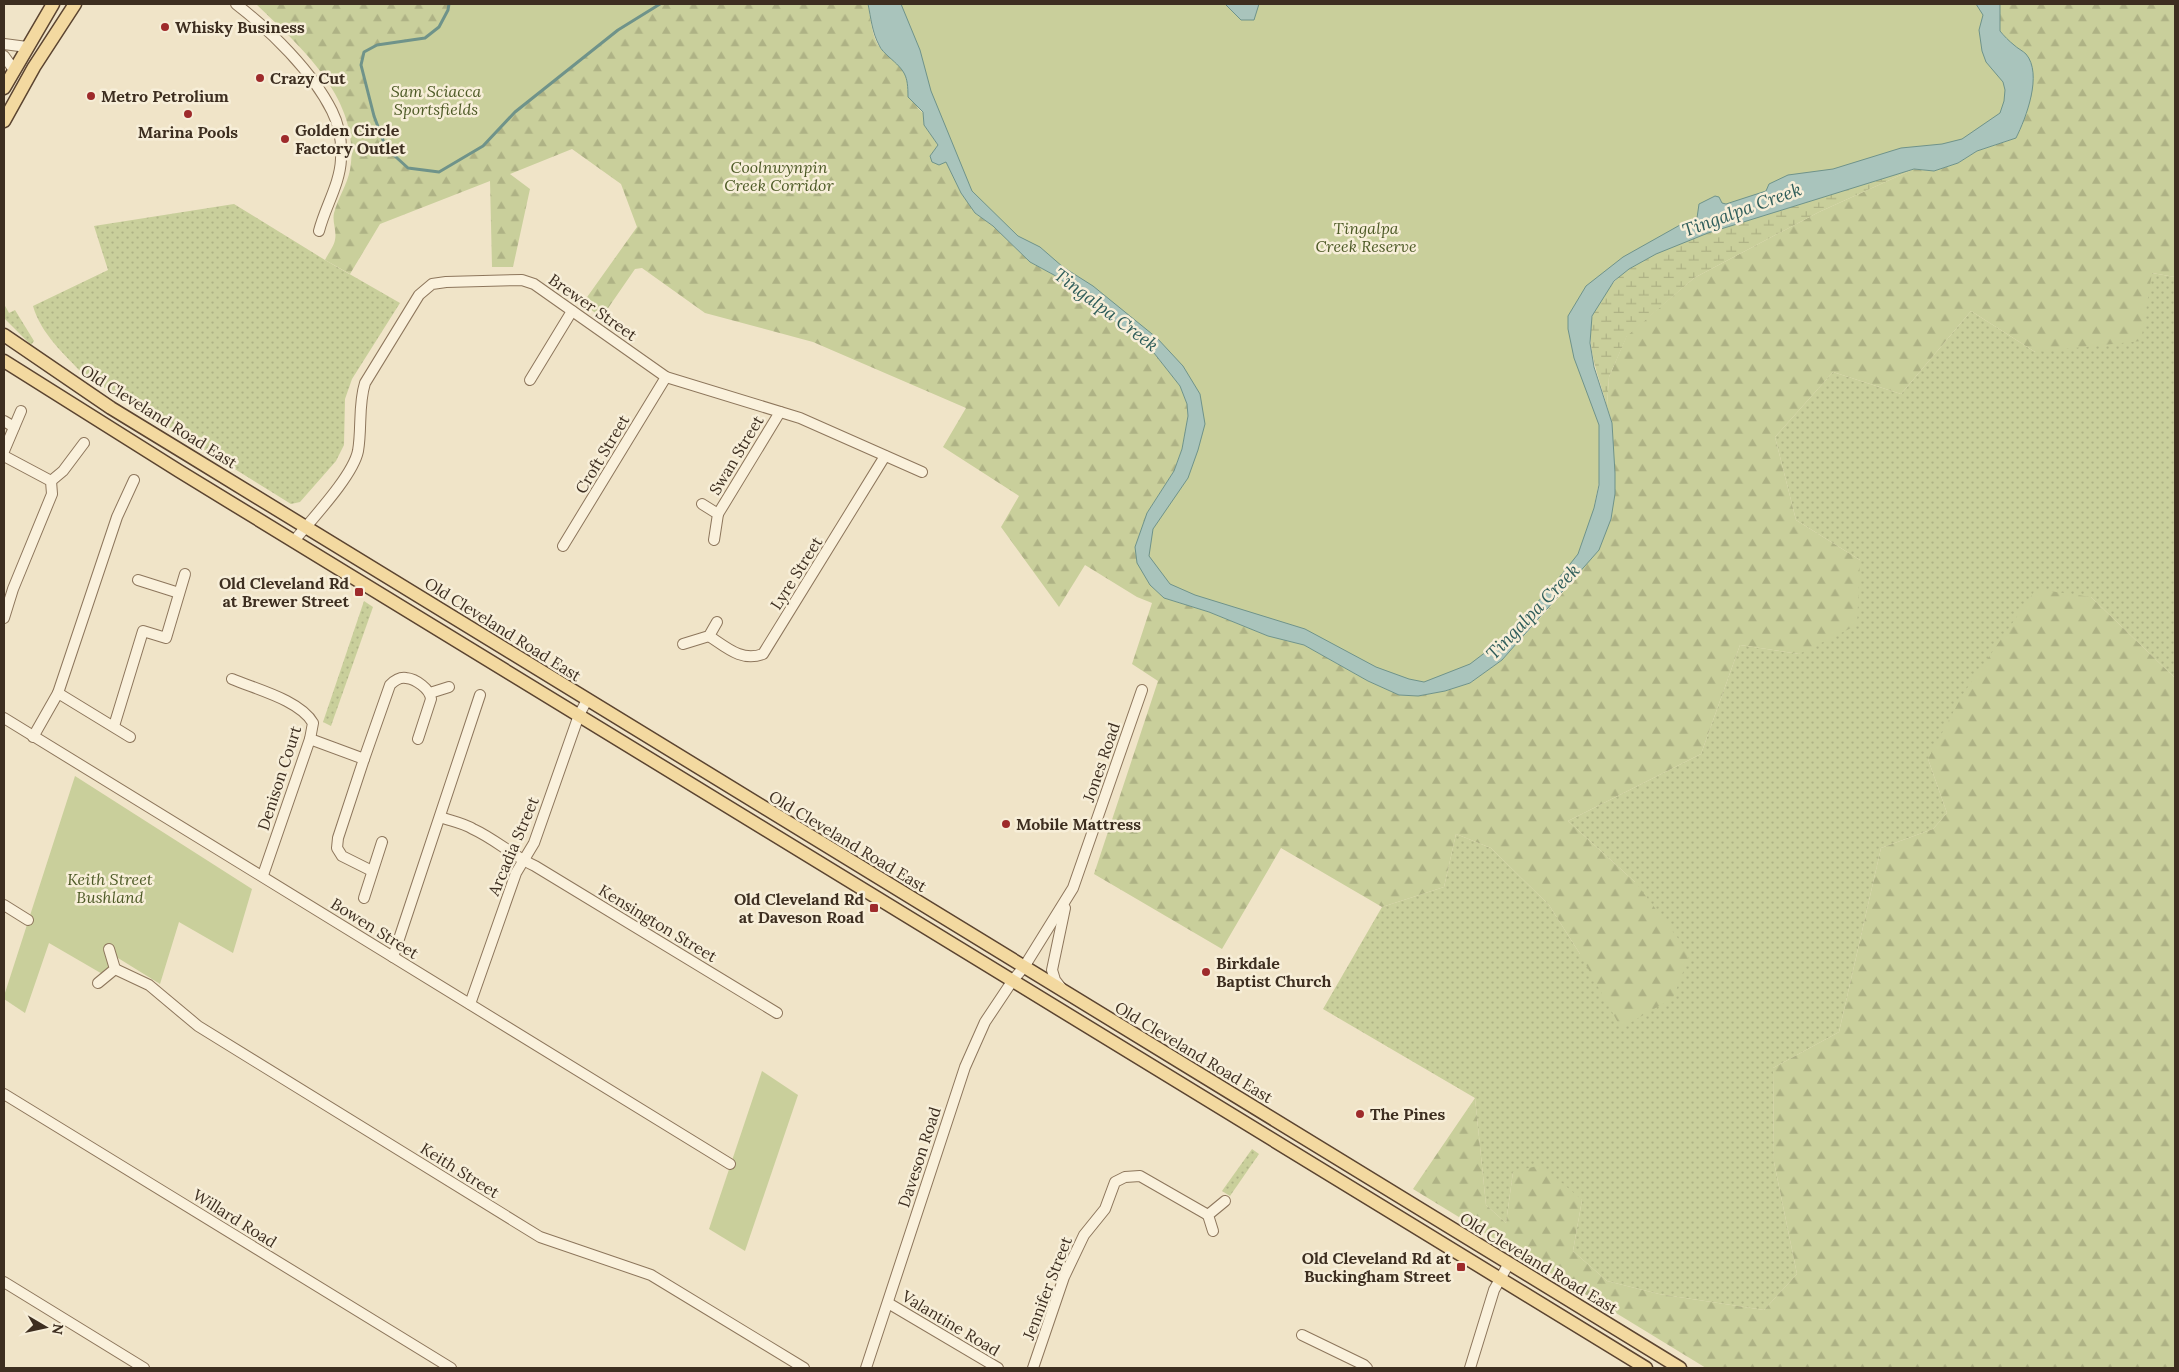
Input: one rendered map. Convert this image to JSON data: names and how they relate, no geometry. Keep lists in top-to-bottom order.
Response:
{
  "streets": {
    "main road": ["Old Cleveland Road East"],
    "street": [
      "Brewer Street",
      "Croft Street",
      "Swan Street",
      "Lyre Street",
      "Jones Road",
      "Denison Court",
      "Arcadia Street",
      "Kensington Street",
      "Bowen Street",
      "Daveson Road",
      "Keith Street",
      "Willard Road",
      "Jennifer Street",
      "Valantine Road"
    ]
  },
  "crossings": [
    ["Brewer Street", "Old Cleveland Road East"],
    ["Brewer Street", "Croft Street"],
    ["Brewer Street", "Swan Street"],
    ["Brewer Street", "Lyre Street"],
    ["Old Cleveland Road East", "Jones Road"],
    ["Old Cleveland Road East", "Arcadia Street"],
    ["Old Cleveland Road East", "Daveson Road"],
    ["Jones Road", "Daveson Road"],
    ["Denison Court", "Bowen Street"],
    ["Arcadia Street", "Kensington Street"],
    ["Arcadia Street", "Bowen Street"],
    ["Daveson Road", "Valantine Road"]
  ],
  "water": ["Tingalpa Creek"],
  "parks": [
    "Sam Sciacca Sportsfields",
    "Coolnwynpin Creek Corridor",
    "Tingalpa Creek Reserve",
    "Keith Street Bushland"
  ],
  "places": {
    "other": [
      "Whisky Business",
      "Crazy Cut",
      "Metro Petrolium",
      "Marina Pools",
      "Golden Circle Factory Outlet",
      "Mobile Mattress",
      "Birkdale Baptist Church",
      "The Pines"
    ],
    "transit": ["Old Cleveland Rd at Brewer Street", "Old Cleveland Rd at Daveson Road", "Old Cleveland Rd at Buckingham Street"]
  },
  "north": "right"
}
